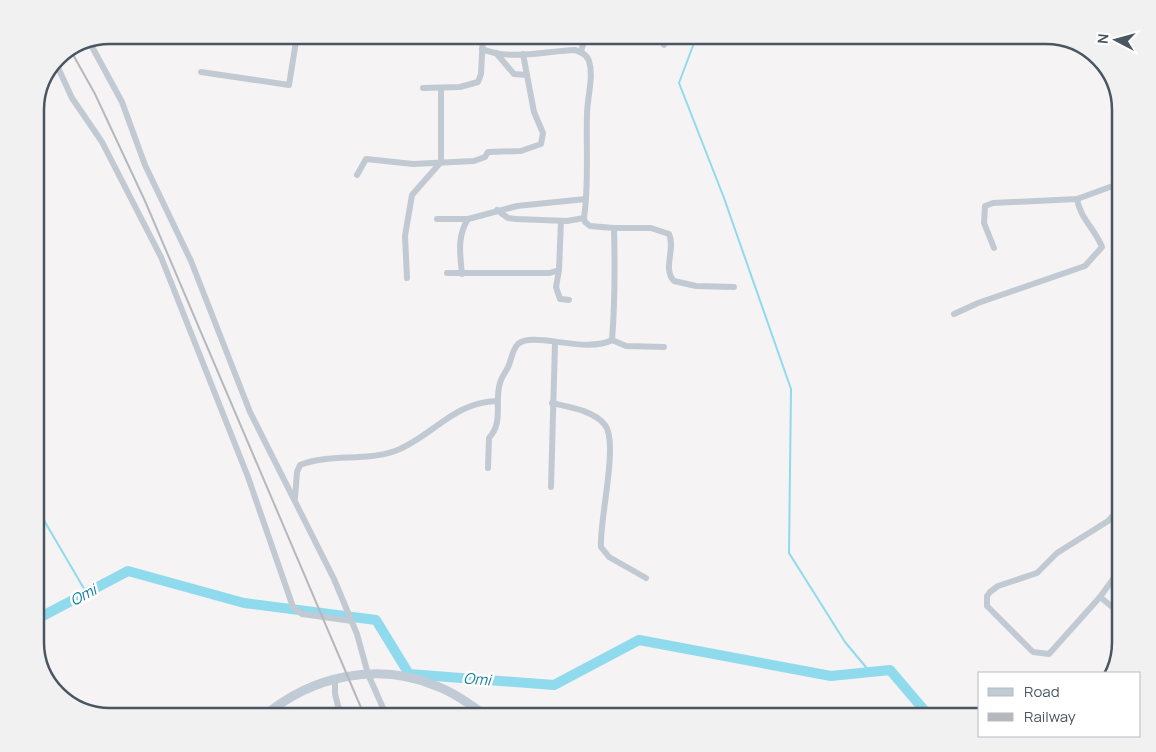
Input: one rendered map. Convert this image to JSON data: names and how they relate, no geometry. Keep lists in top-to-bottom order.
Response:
{
  "water": ["Omi"],
  "legend": ["Road", "Railway"],
  "north": "left"
}
